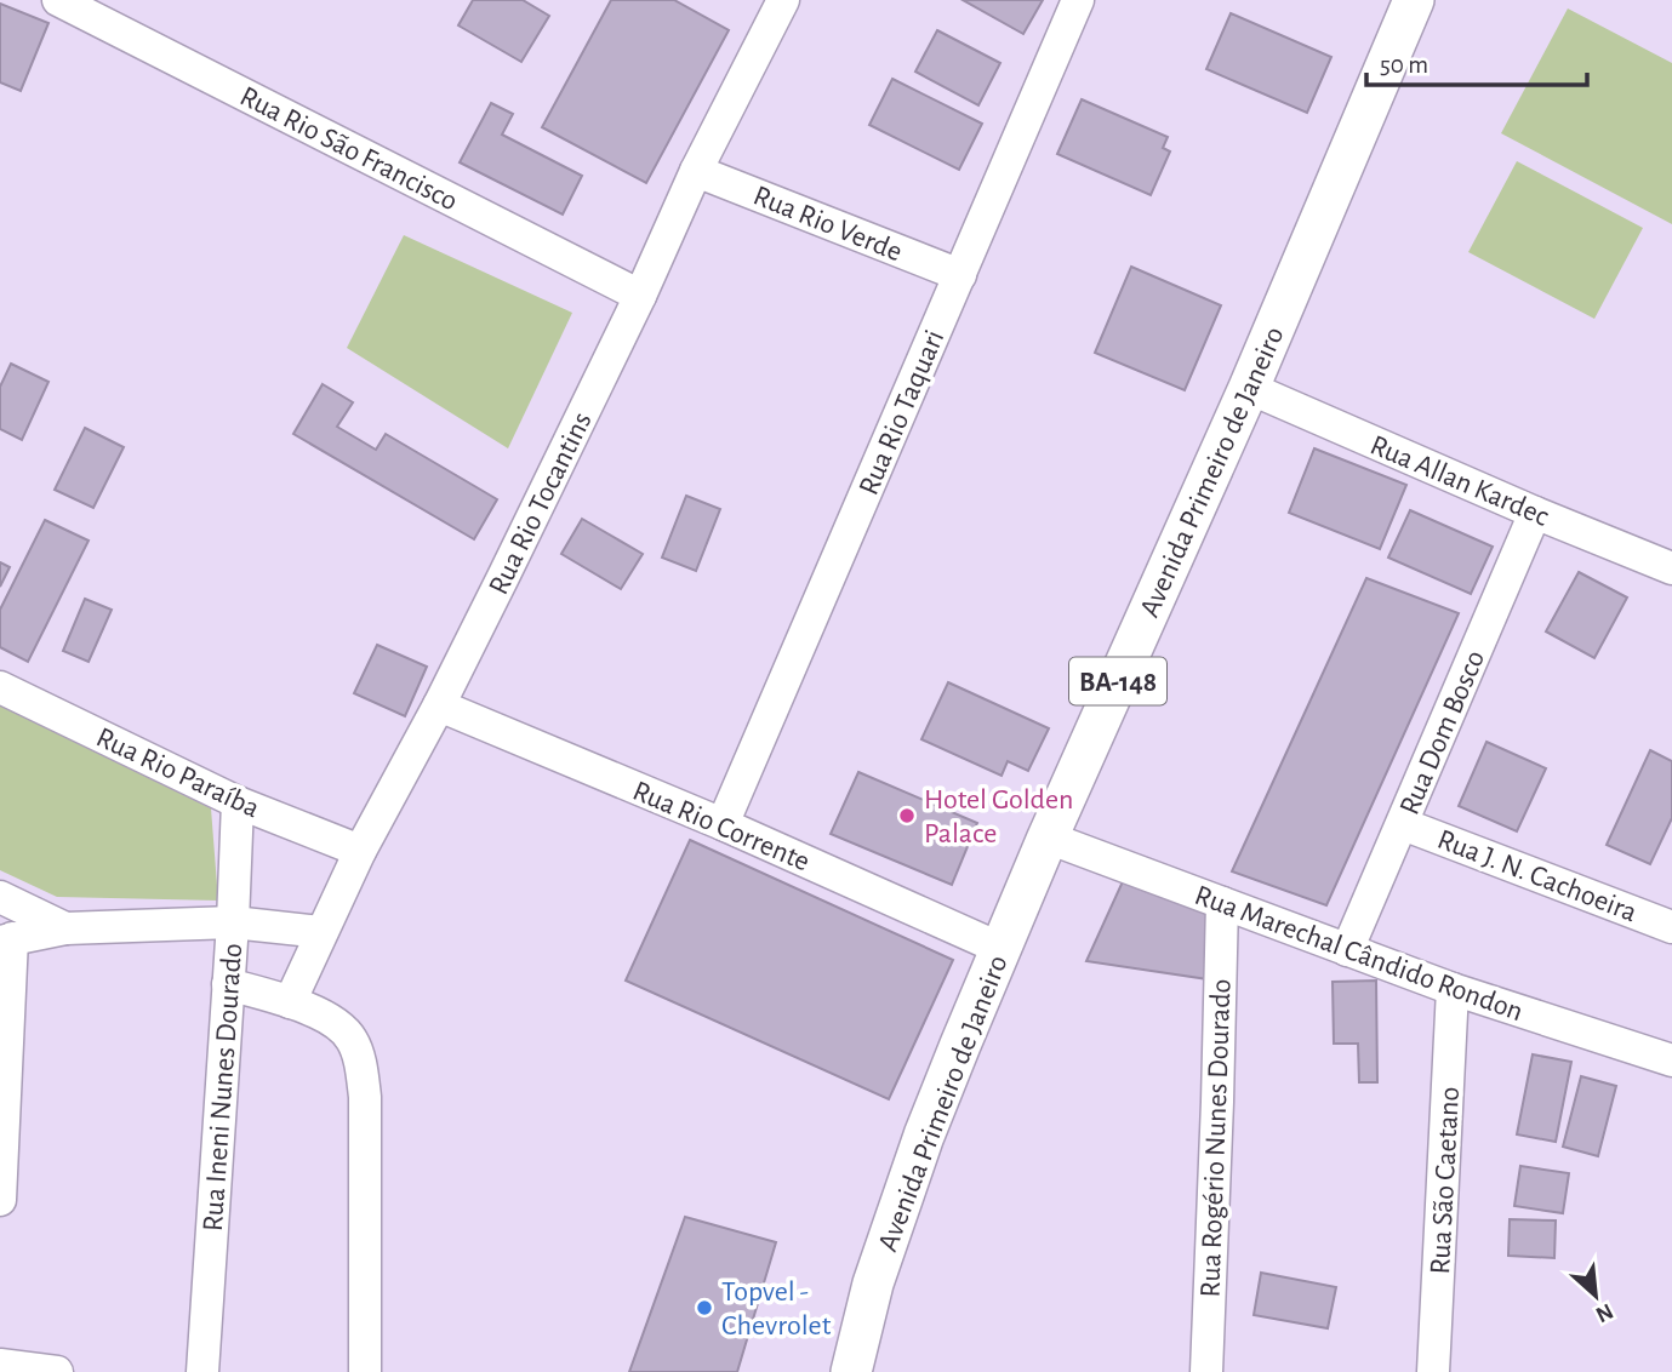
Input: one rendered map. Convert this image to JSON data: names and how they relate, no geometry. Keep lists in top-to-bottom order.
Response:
{
  "streets": {
    "main road": ["Avenida Primeiro de Janeiro", "BA-148"],
    "street": [
      "Rua Rio São Francisco",
      "Rua Rio Verde",
      "Rua Rio Taquari",
      "Rua Allan Kardec",
      "Rua Rio Tocantins",
      "Rua Dom Bosco",
      "Rua Rio Paraíba",
      "Rua Rio Corrente",
      "Rua J. N. Cachoeira",
      "Rua Marechal Cândido Rondon",
      "Rua Ineni Nunes Dourado",
      "Rua Rogério Nunes Dourado",
      "Rua São Caetano"
    ]
  },
  "crossings": [
    ["Rua Rio São Francisco", "Rua Rio Tocantins"],
    ["Rua Rio Verde", "Rua Rio Taquari"],
    ["Rua Rio Verde", "Rua Rio Tocantins"],
    ["Rua Rio Taquari", "Rua Rio Corrente"],
    ["Avenida Primeiro de Janeiro", "Rua Allan Kardec"],
    ["Avenida Primeiro de Janeiro", "Rua Rio Corrente"],
    ["Avenida Primeiro de Janeiro", "Rua Marechal Cândido Rondon"],
    ["Rua Allan Kardec", "Rua Dom Bosco"],
    ["Rua Rio Tocantins", "Rua Rio Paraíba"],
    ["Rua Rio Tocantins", "Rua Rio Corrente"],
    ["Rua Dom Bosco", "Rua J. N. Cachoeira"],
    ["Rua Dom Bosco", "Rua Marechal Cândido Rondon"],
    ["Rua Rio Paraíba", "Rua Ineni Nunes Dourado"],
    ["Rua Marechal Cândido Rondon", "Rua Rogério Nunes Dourado"],
    ["Rua Marechal Cândido Rondon", "Rua São Caetano"]
  ],
  "places": ["Hotel Golden Palace", "Topvel - Chevrolet"],
  "scale_bar": "50 m",
  "north": "bottom right"
}
